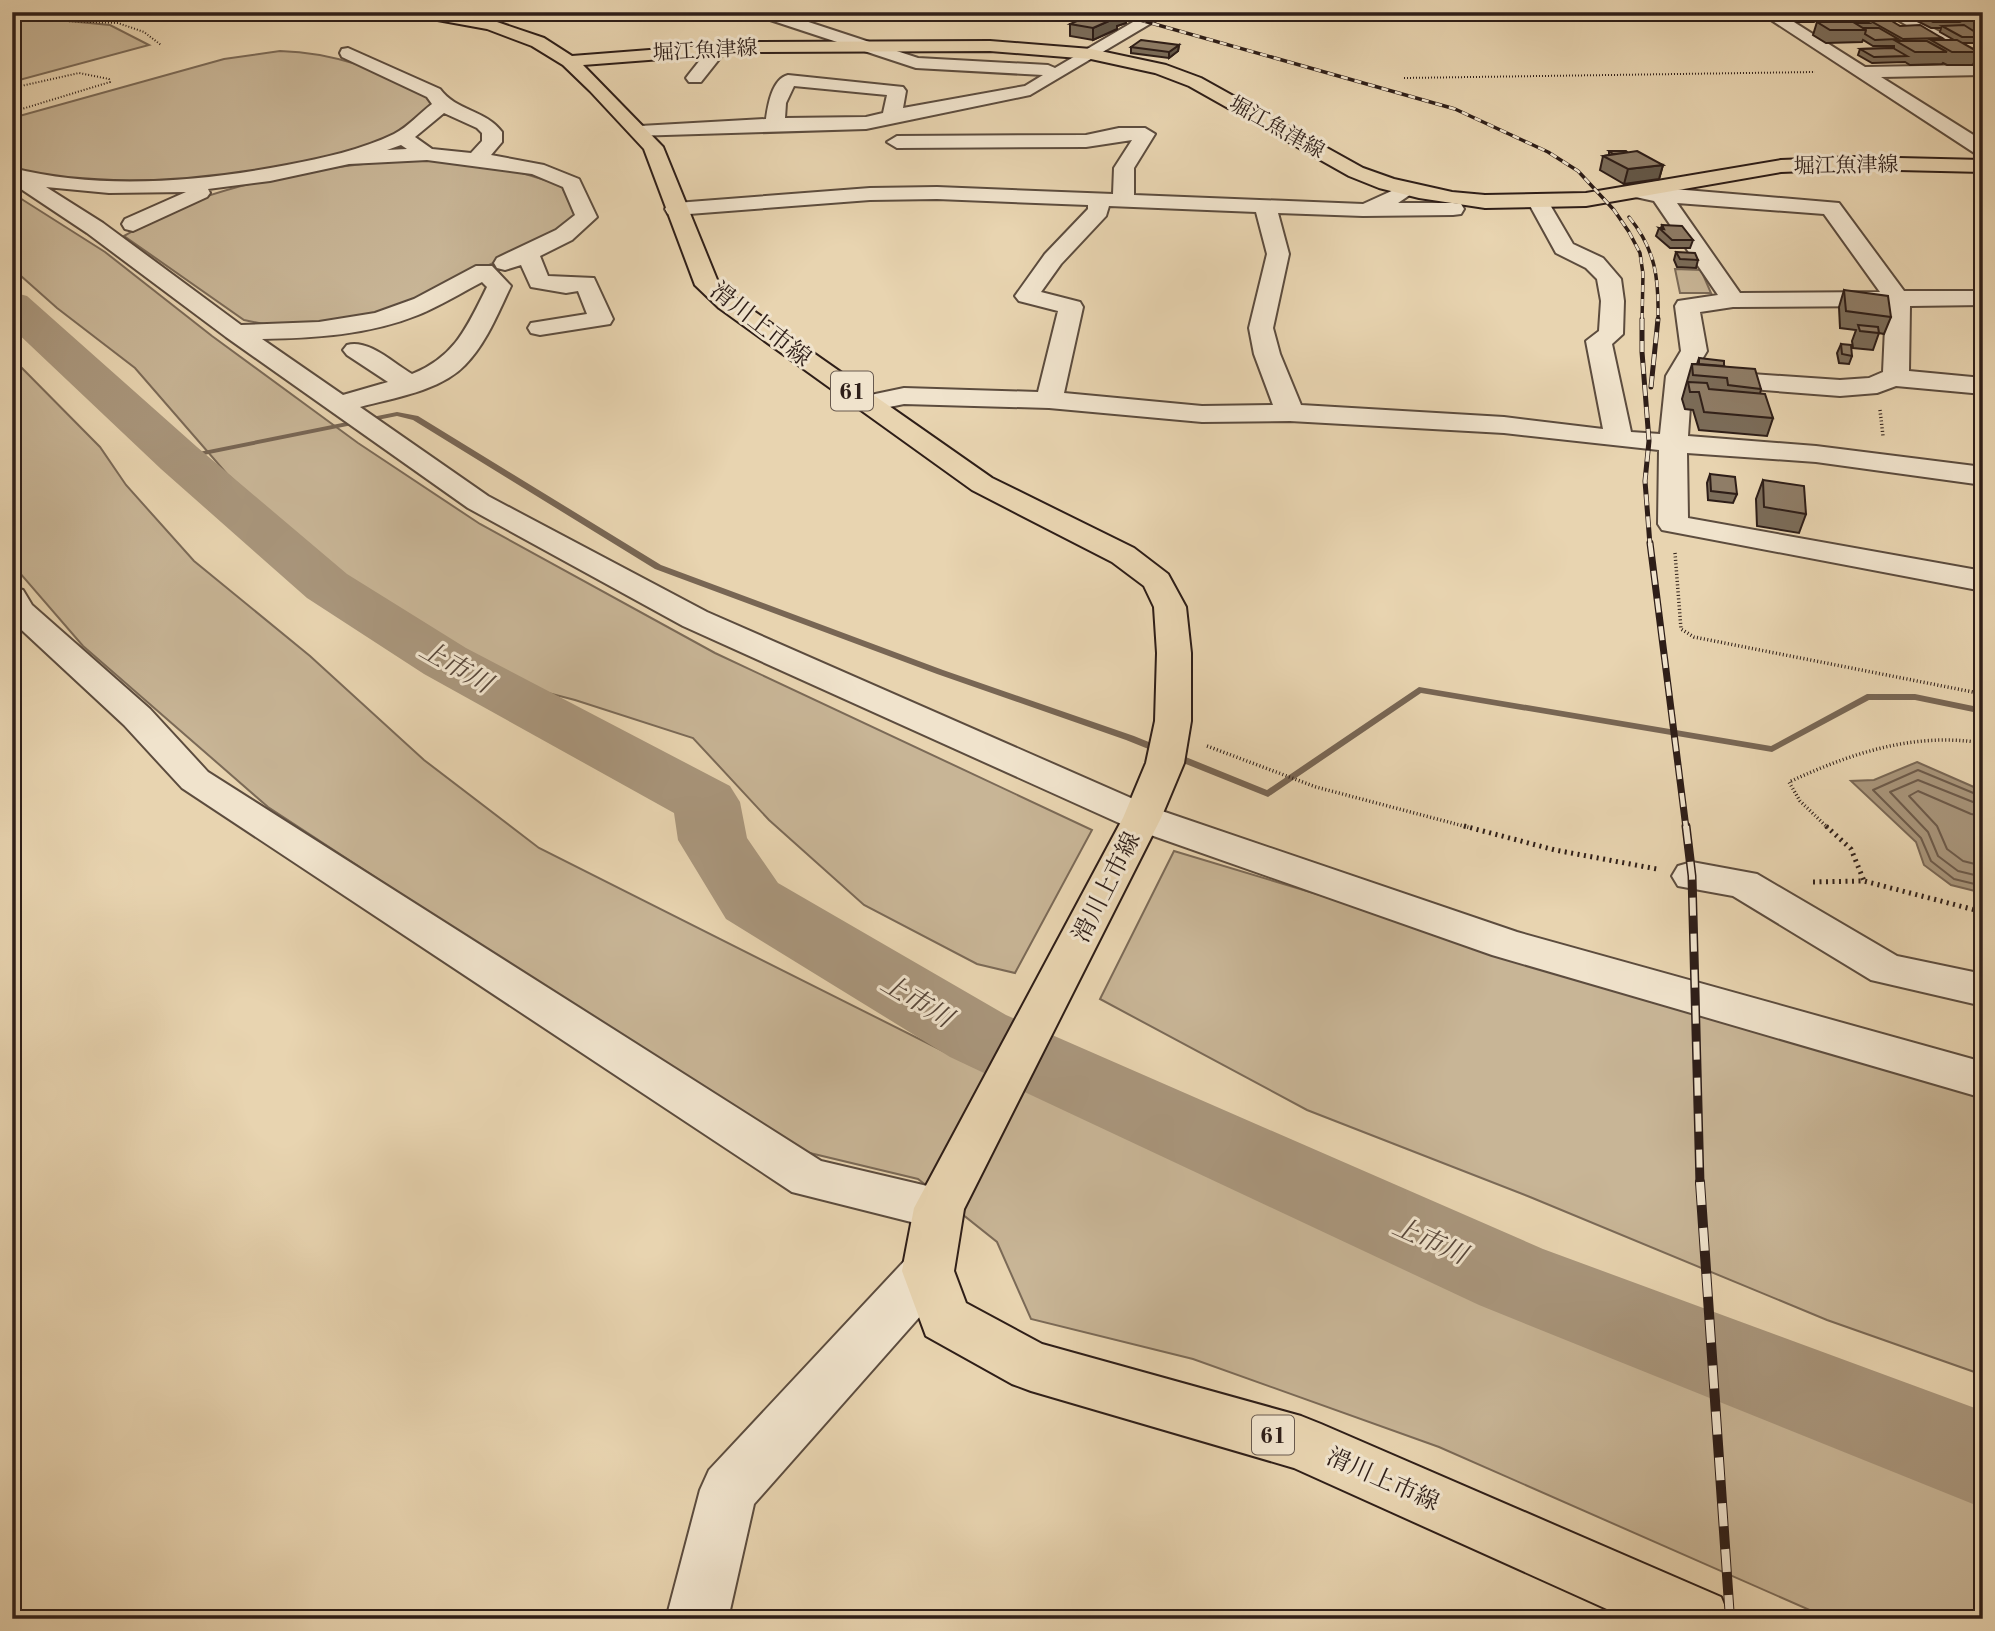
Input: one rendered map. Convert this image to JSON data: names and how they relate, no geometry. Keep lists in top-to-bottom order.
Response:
{
  "streets": {
    "main road": ["堀江魚津線", "滑川上市線", "61"]
  },
  "crossings": [
    ["堀江魚津線", "滑川上市線"]
  ],
  "water": ["上市川"]
}
